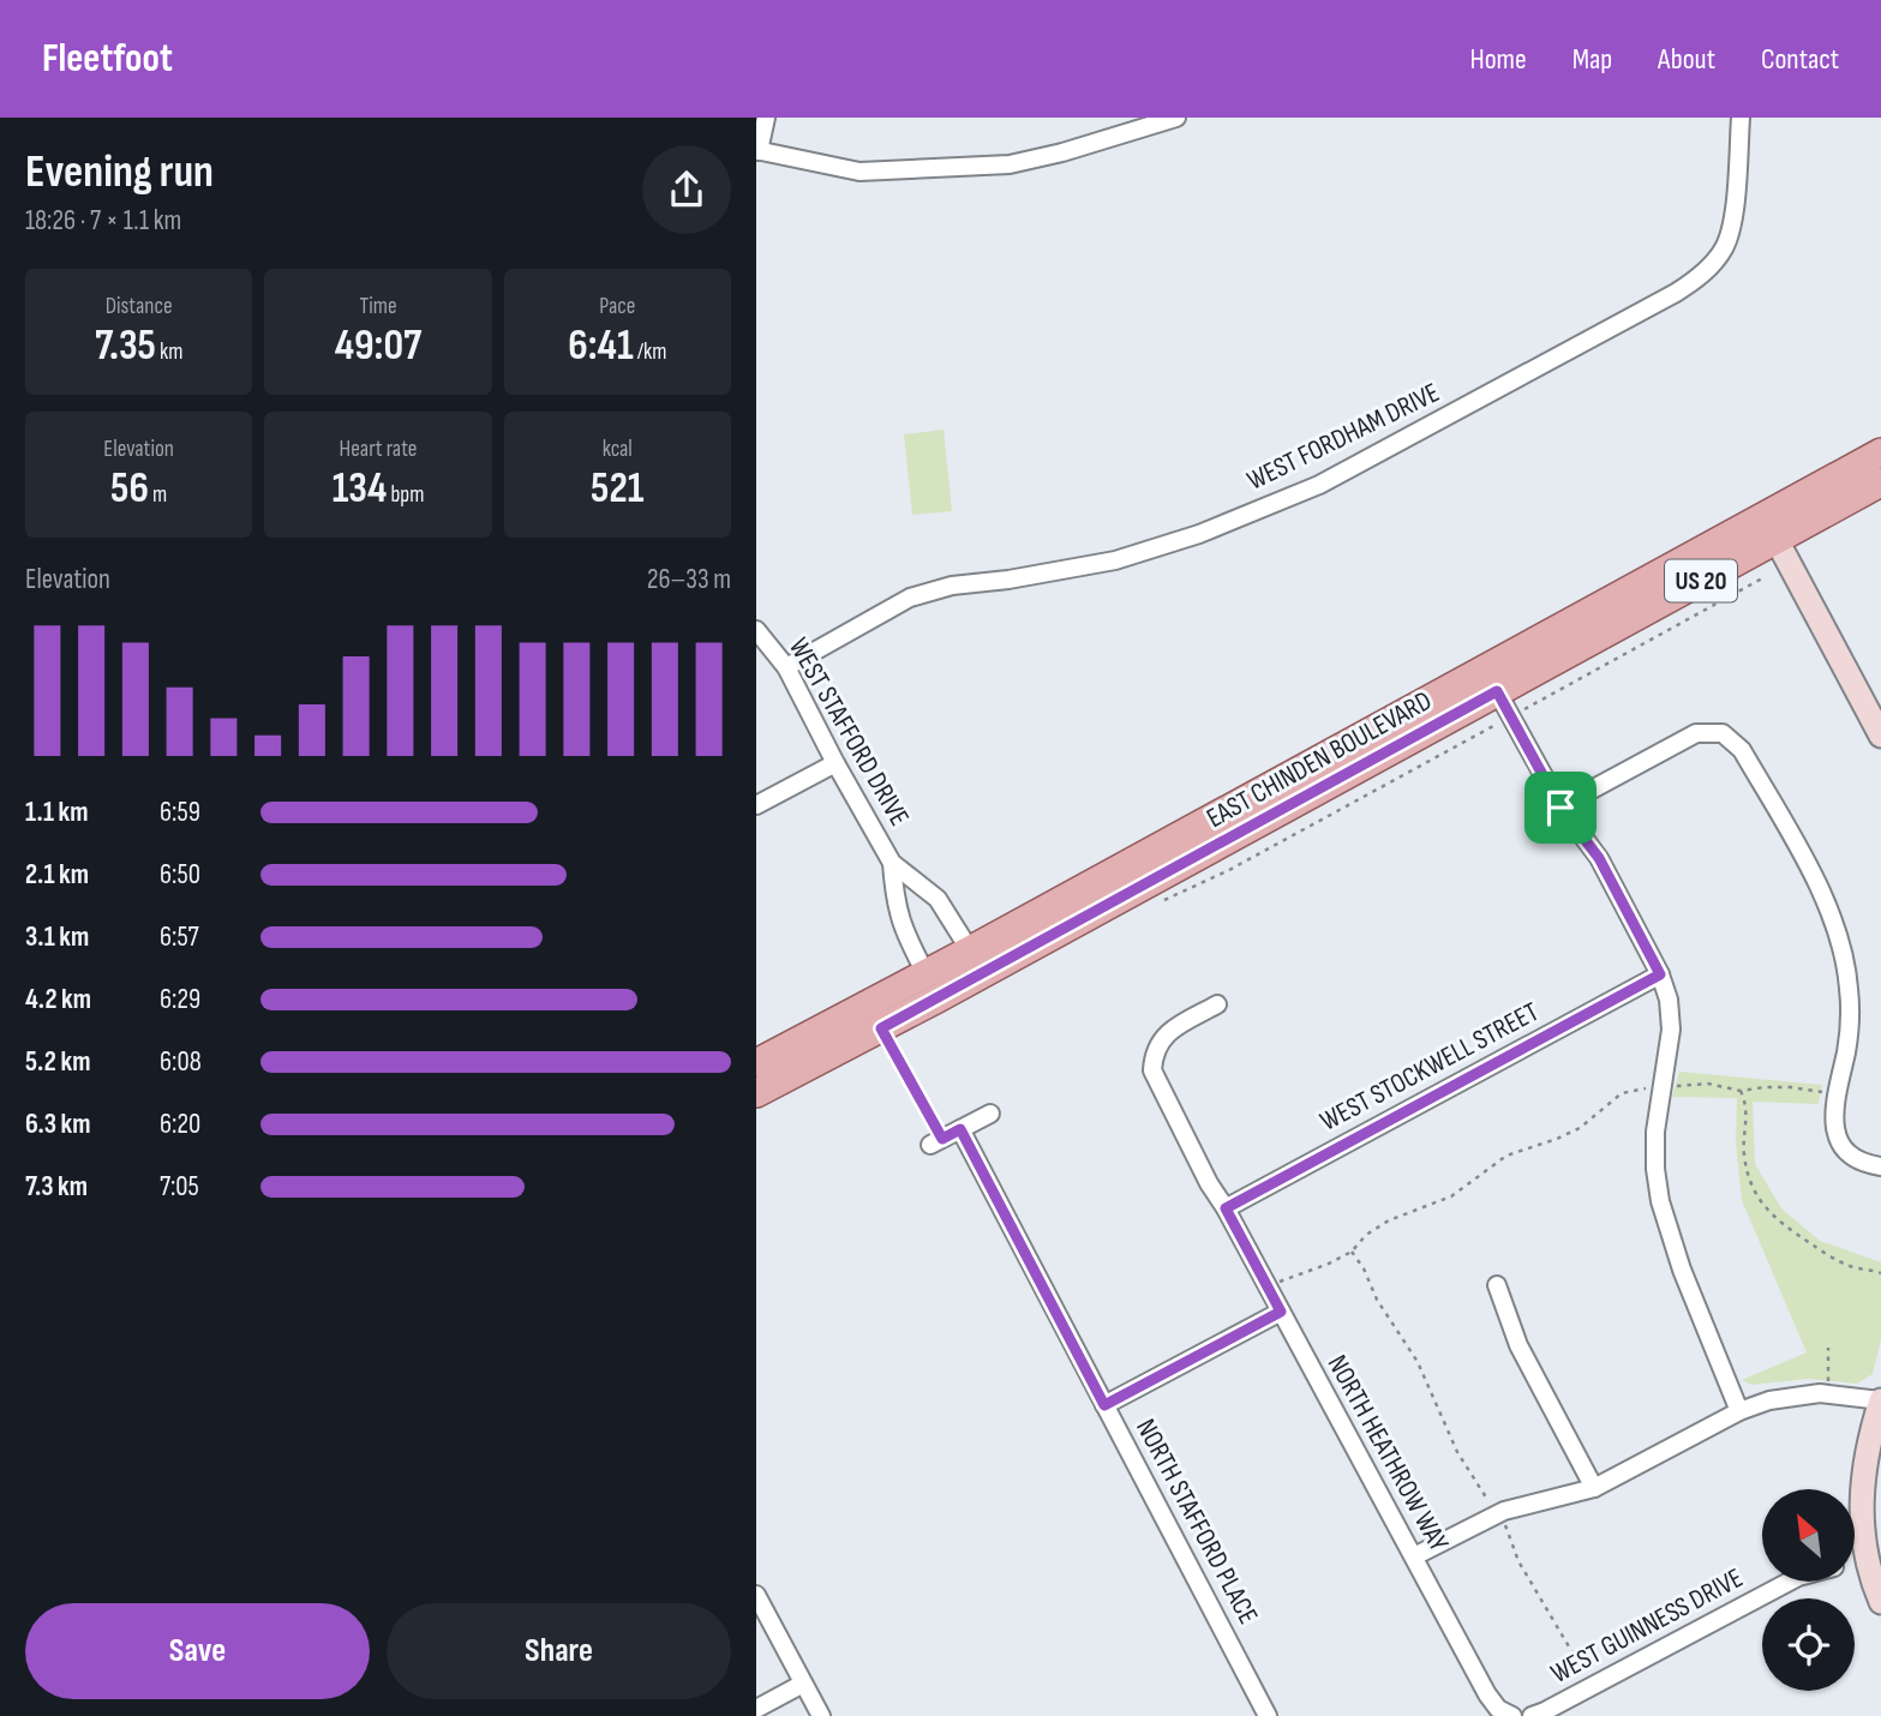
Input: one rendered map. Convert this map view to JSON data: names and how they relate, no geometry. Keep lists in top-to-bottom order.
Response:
{
  "streets": {
    "main road": ["US 20", "EAST CHINDEN BOULEVARD"],
    "street": [
      "WEST FORDHAM DRIVE",
      "WEST STAFFORD DRIVE",
      "WEST STOCKWELL STREET",
      "NORTH HEATHROW WAY",
      "NORTH STAFFORD PLACE",
      "WEST GUINNESS DRIVE"
    ]
  },
  "crossings": [
    ["WEST FORDHAM DRIVE", "WEST STAFFORD DRIVE"],
    ["WEST STAFFORD DRIVE", "EAST CHINDEN BOULEVARD"],
    ["WEST STOCKWELL STREET", "NORTH HEATHROW WAY"]
  ],
  "north": "top left",
  "page": {
    "header": "Fleetfoot",
    "nav": [
      "Home",
      "Map",
      "About",
      "Contact"
    ],
    "heading": ["Evening run", "18:26 · 7 × 1.1 km"],
    "stats": [
      ["Distance", "7.35 km"],
      ["Time", "49:07"],
      ["Pace", "6:41 /km"],
      ["Elevation", "56 m"],
      ["Heart rate", "134 bpm"],
      ["kcal", "521"]
    ],
    "chart": ["Elevation", "26–33 m"],
    "list": [
      {
        "name": "1.1 km",
        "note": "6:59"
      },
      {
        "name": "2.1 km",
        "note": "6:50"
      },
      {
        "name": "3.1 km",
        "note": "6:57"
      },
      {
        "name": "4.2 km",
        "note": "6:29"
      },
      {
        "name": "5.2 km",
        "note": "6:08"
      },
      {
        "name": "6.3 km",
        "note": "6:20"
      },
      {
        "name": "7.3 km",
        "note": "7:05"
      }
    ],
    "buttons": ["Save", "Share"]
  }
}
